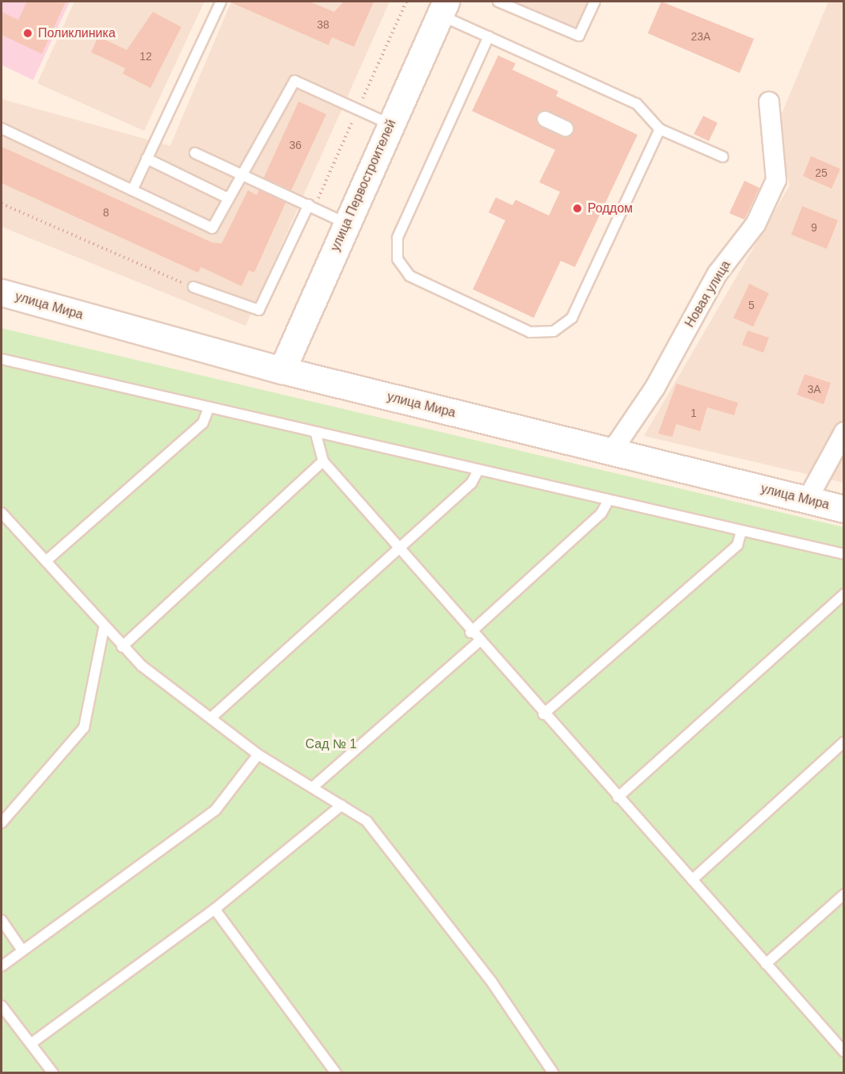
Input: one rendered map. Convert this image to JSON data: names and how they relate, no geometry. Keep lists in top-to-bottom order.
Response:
{
  "streets": {
    "main road": ["улица Первостроителей", "улица Мира"],
    "street": ["Новая улица"]
  },
  "crossings": [
    ["улица Первостроителей", "улица Мира"],
    ["Новая улица", "улица Мира"]
  ],
  "parks": ["Сад № 1"],
  "places": ["Поликлиника", "Роддом"],
  "house_numbers": [
    "38",
    "23А",
    "12",
    "36",
    "25",
    "8",
    "9",
    "5",
    "3А",
    "1"
  ]
}
